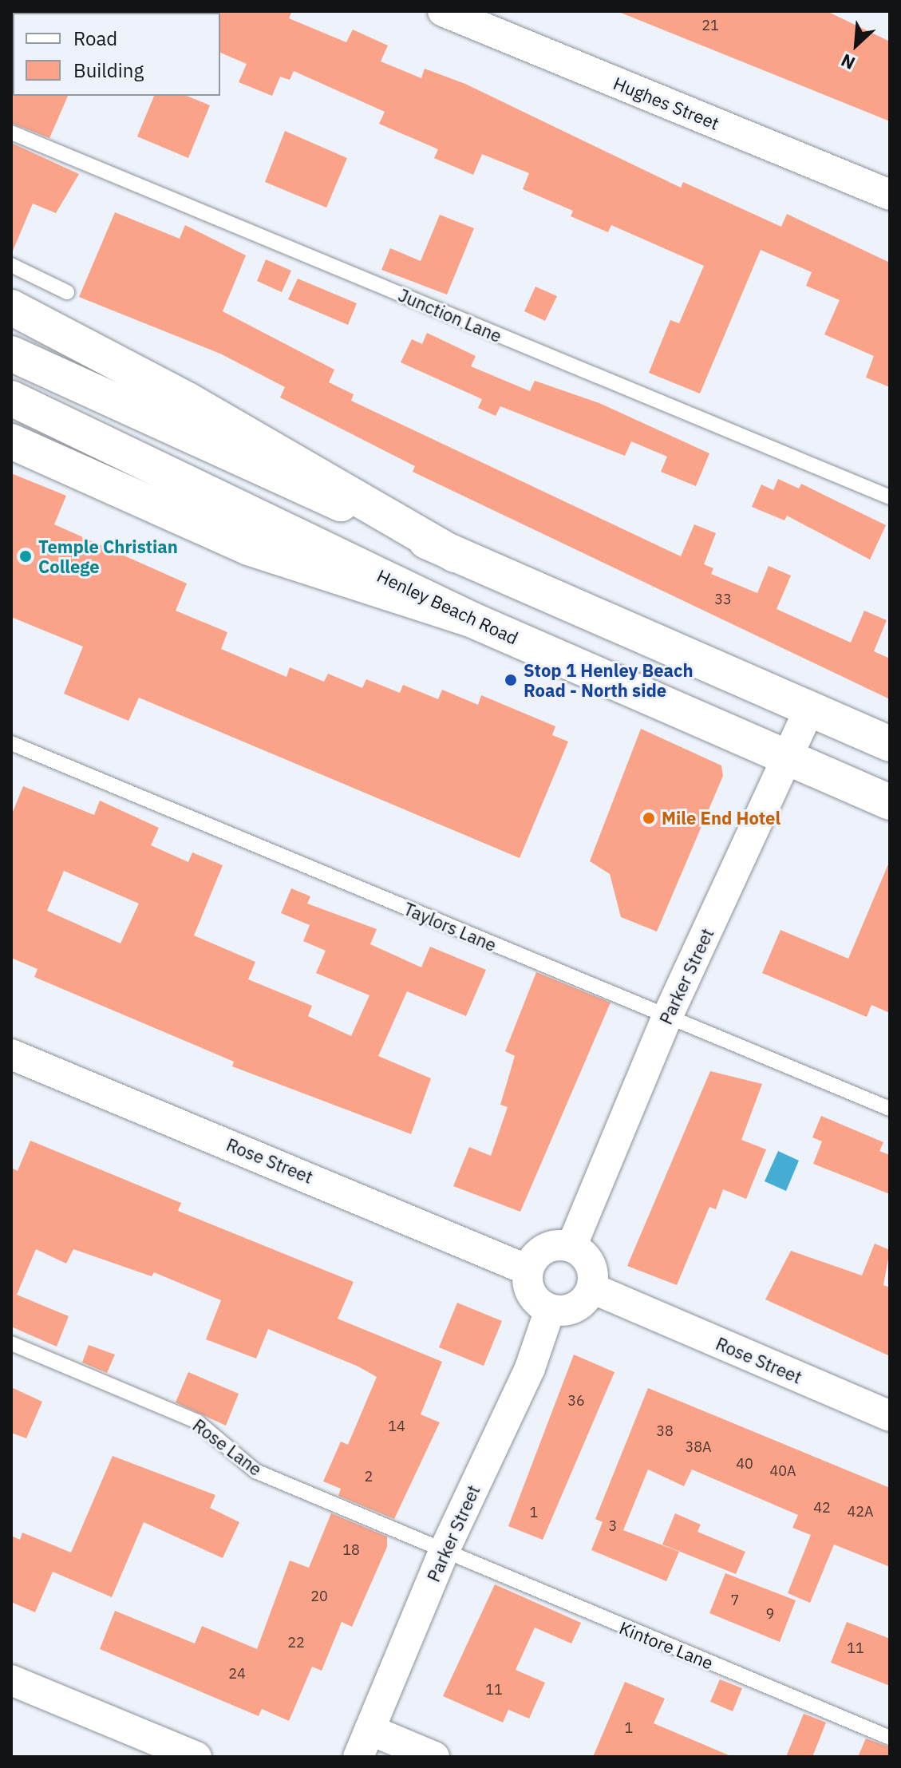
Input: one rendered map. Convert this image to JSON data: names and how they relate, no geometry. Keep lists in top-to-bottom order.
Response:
{
  "streets": {
    "main road": ["Henley Beach Road"],
    "street": ["Hughes Street", "Parker Street", "Rose Street"],
    "lane": [
      "Junction Lane",
      "Taylors Lane",
      "Rose Lane",
      "Kintore Lane"
    ]
  },
  "crossings": [
    ["Henley Beach Road", "Parker Street"],
    ["Taylors Lane", "Parker Street"],
    ["Parker Street", "Rose Street"],
    ["Parker Street", "Rose Lane"],
    ["Parker Street", "Kintore Lane"],
    ["Rose Lane", "Kintore Lane"]
  ],
  "places": ["Temple Christian College", "Stop 1 Henley Beach Road - North side", "Mile End Hotel"],
  "house_numbers": [
    "21",
    "33",
    "36",
    "14",
    "38",
    "38A",
    "40",
    "40A",
    "2",
    "42",
    "42A",
    "1",
    "3",
    "18",
    "20",
    "7",
    "9",
    "22",
    "11",
    "24",
    "11",
    "1"
  ],
  "legend": ["Road", "Building"],
  "north": "bottom left"
}
